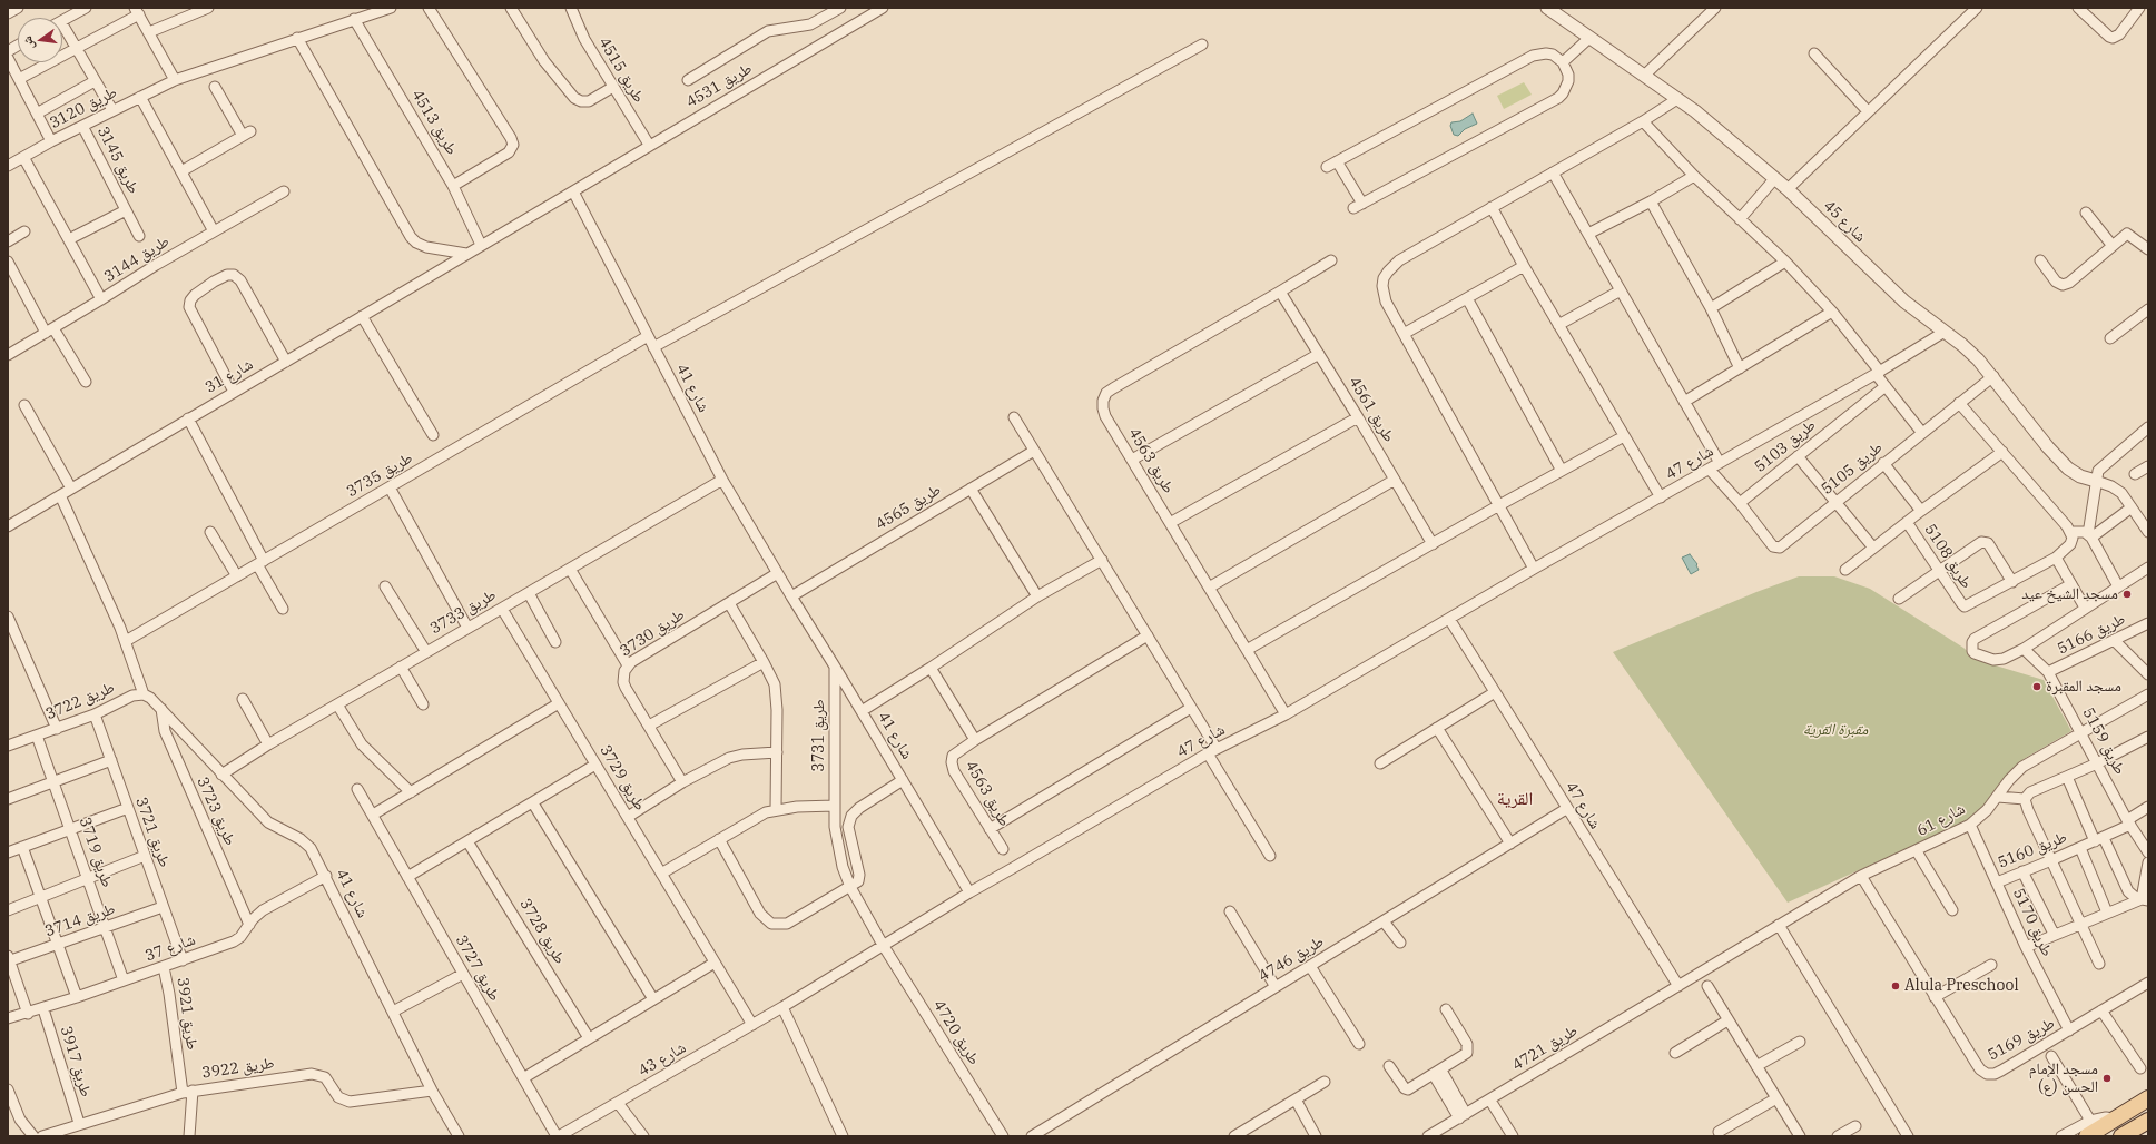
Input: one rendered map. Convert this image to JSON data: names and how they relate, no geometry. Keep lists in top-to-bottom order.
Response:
{
  "streets": {
    "street": [
      "طريق 4515",
      "طريق 4531",
      "طريق 3120",
      "طريق 4513",
      "طريق 3145",
      "شارع 45",
      "طريق 3144",
      "شارع 31",
      "شارع 41",
      "طريق 4561",
      "طريق 5103",
      "طريق 4563",
      "شارع 47",
      "طريق 5105",
      "طريق 3735",
      "طريق 4565",
      "طريق 5108",
      "طريق 3733",
      "طريق 3730",
      "طريق 5166",
      "طريق 3722",
      "طريق 3731",
      "طريق 5159",
      "طريق 3729",
      "طريق 3723",
      "شارع 61",
      "طريق 3721",
      "طريق 5160",
      "طريق 3719",
      "طريق 3714",
      "طريق 5170",
      "طريق 3728",
      "شارع 37",
      "طريق 4746",
      "طريق 3727",
      "طريق 3921",
      "طريق 4720",
      "طريق 5169",
      "طريق 4721",
      "شارع 43",
      "طريق 3917",
      "طريق 3922"
    ]
  },
  "crossings": [
    ["طريق 4515", "طريق 4531"],
    ["طريق 4531", "شارع 31"],
    ["طريق 4531", "شارع 41"],
    ["طريق 3120", "طريق 4513"],
    ["طريق 3120", "طريق 3145"],
    ["طريق 4513", "شارع 31"],
    ["شارع 45", "شارع 47"],
    ["شارع 45", "طريق 5105"],
    ["شارع 31", "شارع 41"],
    ["شارع 41", "شارع 47"],
    ["شارع 41", "طريق 3735"],
    ["شارع 41", "طريق 4565"],
    ["شارع 41", "طريق 3733"],
    ["شارع 41", "طريق 3730"],
    ["شارع 41", "طريق 3731"],
    ["شارع 41", "طريق 3723"],
    ["شارع 41", "شارع 37"],
    ["شارع 41", "شارع 43"],
    ["شارع 41", "طريق 3922"],
    ["طريق 4561", "طريق 4563"],
    ["طريق 5103", "طريق 5105"],
    ["طريق 4563", "شارع 47"],
    ["شارع 47", "شارع 61"],
    ["شارع 47", "طريق 4746"],
    ["شارع 47", "طريق 4721"],
    ["شارع 47", "شارع 43"],
    ["طريق 3733", "طريق 3729"],
    ["طريق 5166", "طريق 5159"],
    ["طريق 3722", "طريق 3721"],
    ["طريق 3722", "طريق 3719"],
    ["طريق 3731", "طريق 4720"],
    ["طريق 3731", "شارع 43"],
    ["طريق 5159", "شارع 61"],
    ["طريق 3729", "شارع 43"],
    ["طريق 3723", "شارع 37"],
    ["شارع 61", "طريق 5170"],
    ["شارع 61", "طريق 5169"],
    ["شارع 61", "طريق 4721"],
    ["طريق 3721", "طريق 3714"],
    ["طريق 3721", "شارع 37"],
    ["طريق 5160", "طريق 5170"],
    ["طريق 3719", "طريق 3714"],
    ["طريق 3719", "شارع 37"],
    ["طريق 5170", "طريق 5169"],
    ["شارع 37", "طريق 3921"],
    ["شارع 37", "طريق 3917"],
    ["طريق 3727", "شارع 43"],
    ["طريق 3921", "طريق 3922"],
    ["طريق 4720", "شارع 43"],
    ["طريق 3917", "طريق 3922"]
  ],
  "districts": ["القرية"],
  "parks": ["مقبرة القرية"],
  "places": [
    "مسجد الشيخ عيد",
    "مسجد المقبرة",
    "Alula Preschool",
    "مسجد الإمام الحسن (ع)"
  ],
  "north": "left"
}
